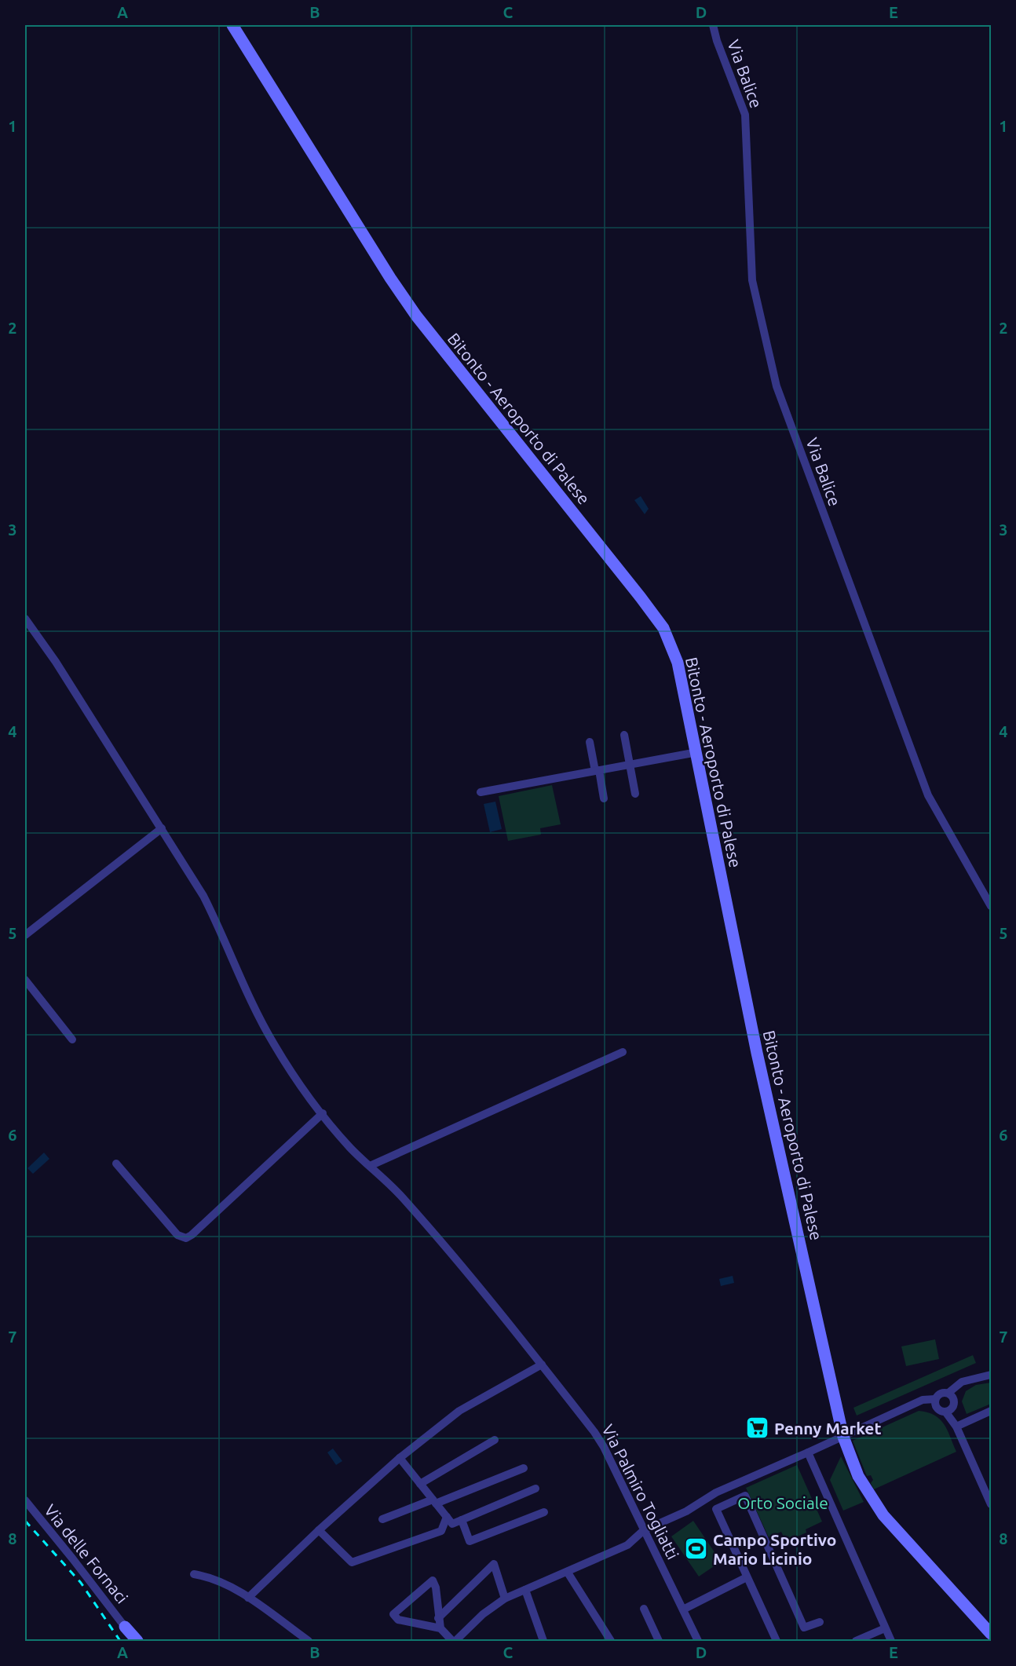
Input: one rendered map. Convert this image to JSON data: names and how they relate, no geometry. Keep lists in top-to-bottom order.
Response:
{
  "streets": {
    "main road": ["Bitonto - Aeroporto di Palese"],
    "street": ["Via Balice", "Via Palmiro Togliatti", "Via delle Fornaci"]
  },
  "parks": ["Orto Sociale"],
  "places": {
    "supermarket": ["Penny Market"],
    "sports": ["Campo Sportivo Mario Licinio"]
  },
  "grid": {
    "columns": [
      "A",
      "B",
      "C",
      "D",
      "E"
    ],
    "rows": [
      "1",
      "2",
      "3",
      "4",
      "5",
      "6",
      "7",
      "8"
    ]
  }
}
